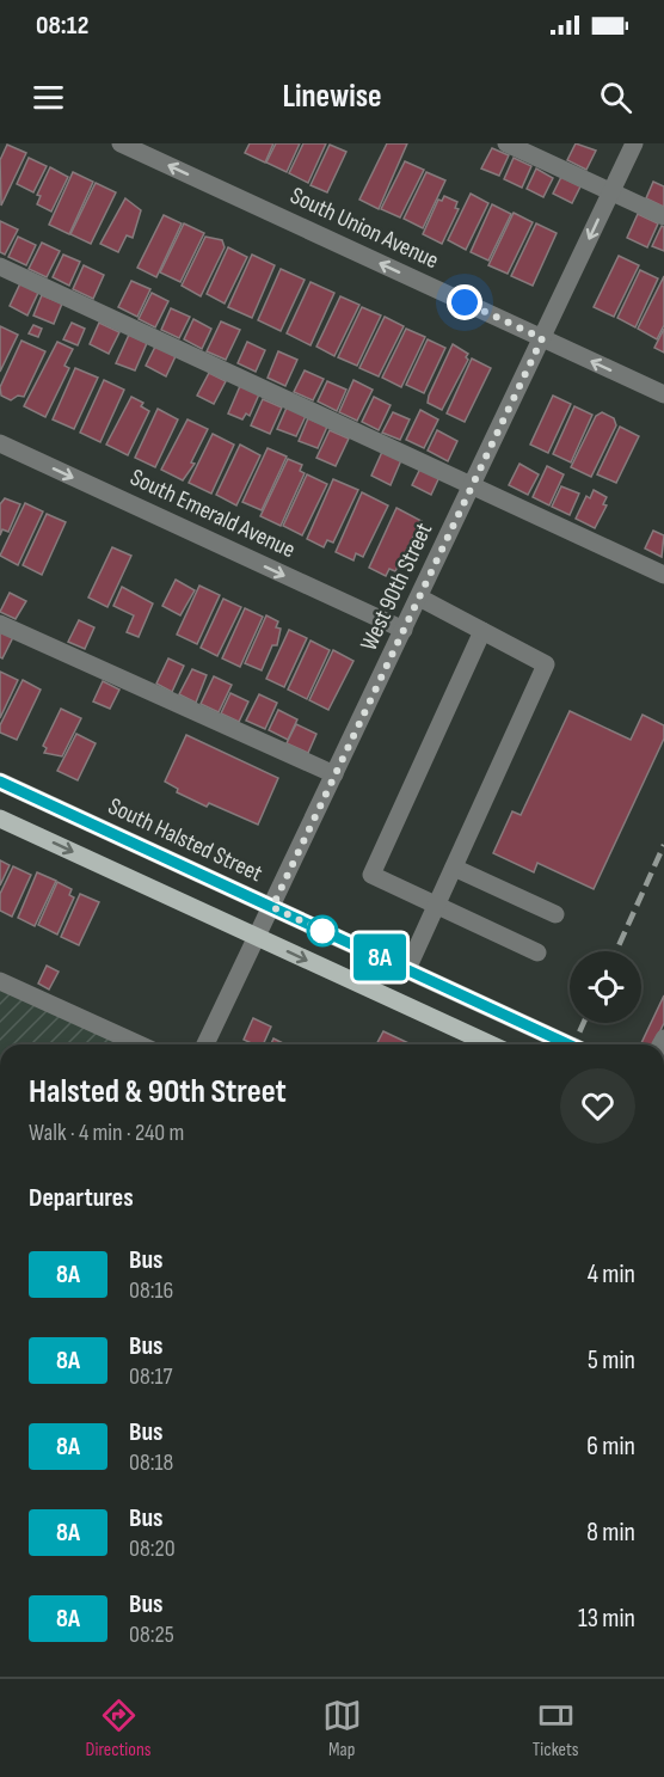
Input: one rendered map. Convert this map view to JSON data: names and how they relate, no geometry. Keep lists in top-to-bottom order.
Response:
{
  "streets": {
    "main road": ["South Halsted Street"],
    "street": ["South Union Avenue", "South Emerald Avenue", "West 90th Street"]
  },
  "crossings": [
    ["South Union Avenue", "West 90th Street"],
    ["South Emerald Avenue", "West 90th Street"],
    ["West 90th Street", "South Halsted Street"]
  ],
  "one_way": ["South Union Avenue"],
  "lines": ["bus line 8A"],
  "page": {
    "status": "08:12",
    "header": "Linewise",
    "on_map": "8A",
    "heading": [
      ["Halsted & 90th Street", "Walk · 4 min · 240 m"],
      "Departures"
    ],
    "list": [
      {
        "mark": "8A",
        "name": "Bus",
        "note": "08:16",
        "value": "4 min"
      },
      {
        "mark": "8A",
        "name": "Bus",
        "note": "08:17",
        "value": "5 min"
      },
      {
        "mark": "8A",
        "name": "Bus",
        "note": "08:18",
        "value": "6 min"
      },
      {
        "mark": "8A",
        "name": "Bus",
        "note": "08:20",
        "value": "8 min"
      },
      {
        "mark": "8A",
        "name": "Bus",
        "note": "08:25",
        "value": "13 min"
      }
    ],
    "tabs": ["Directions", "Map", "Tickets"]
  }
}
